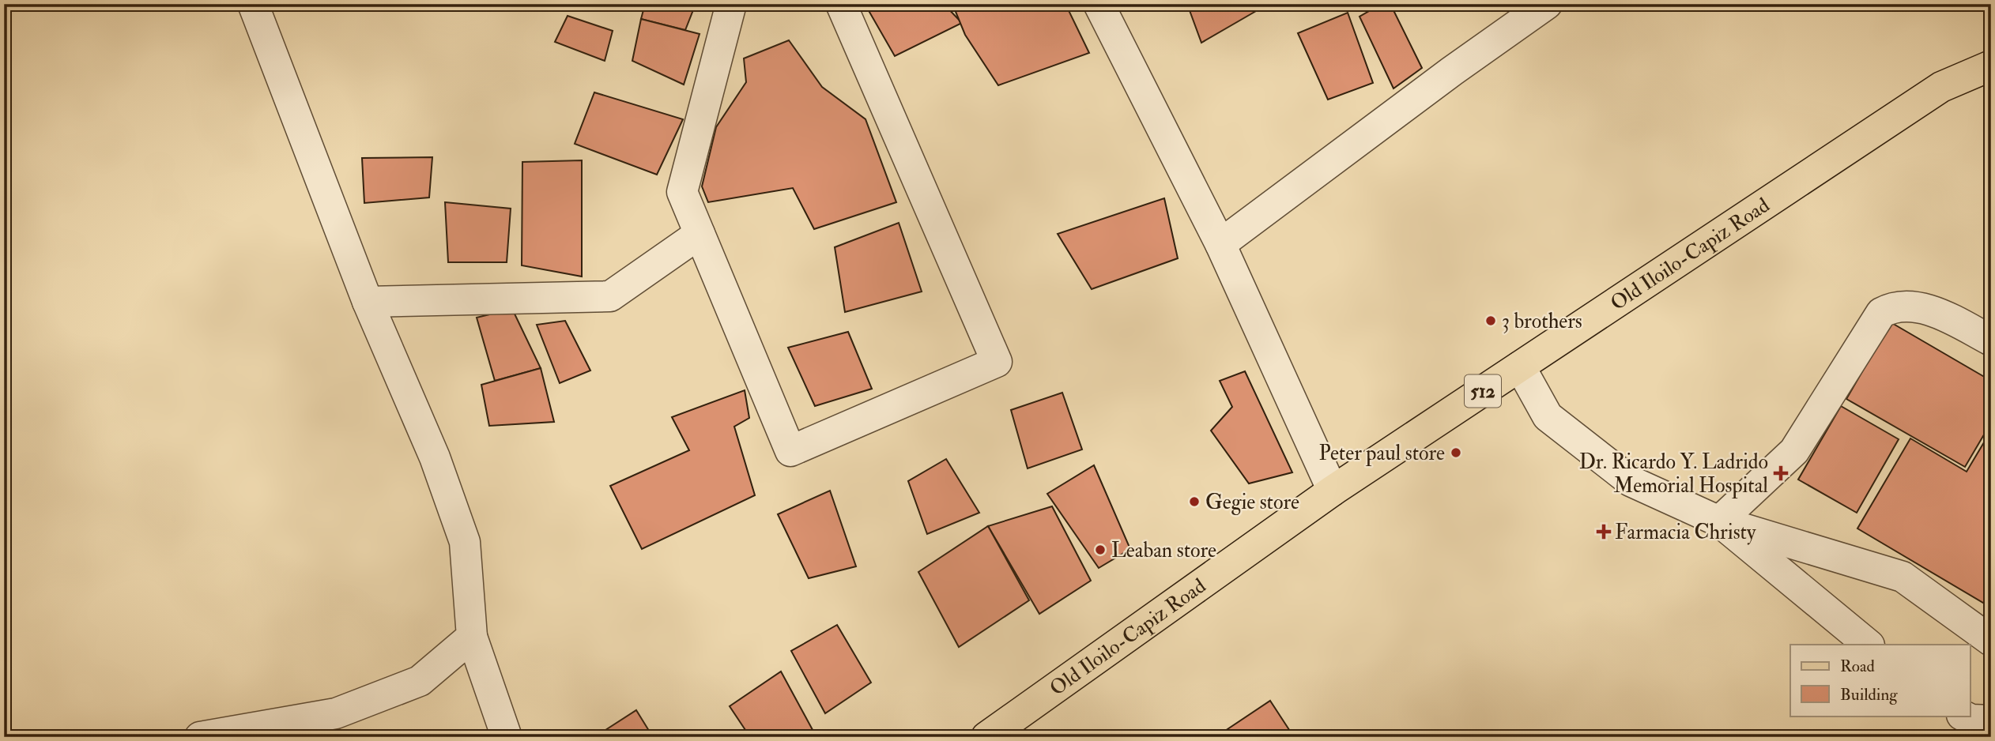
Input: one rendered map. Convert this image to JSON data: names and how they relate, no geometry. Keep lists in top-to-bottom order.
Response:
{
  "streets": {
    "main road": ["Old Iloilo-Capiz Road", "512"]
  },
  "places": {
    "other": [
      "3 brothers",
      "Peter paul store",
      "Gegie store",
      "Leaban store"
    ],
    "health": ["Dr. Ricardo Y. Ladrido Memorial Hospital", "Farmacia Christy"]
  },
  "legend": ["Road", "Building"]
}
